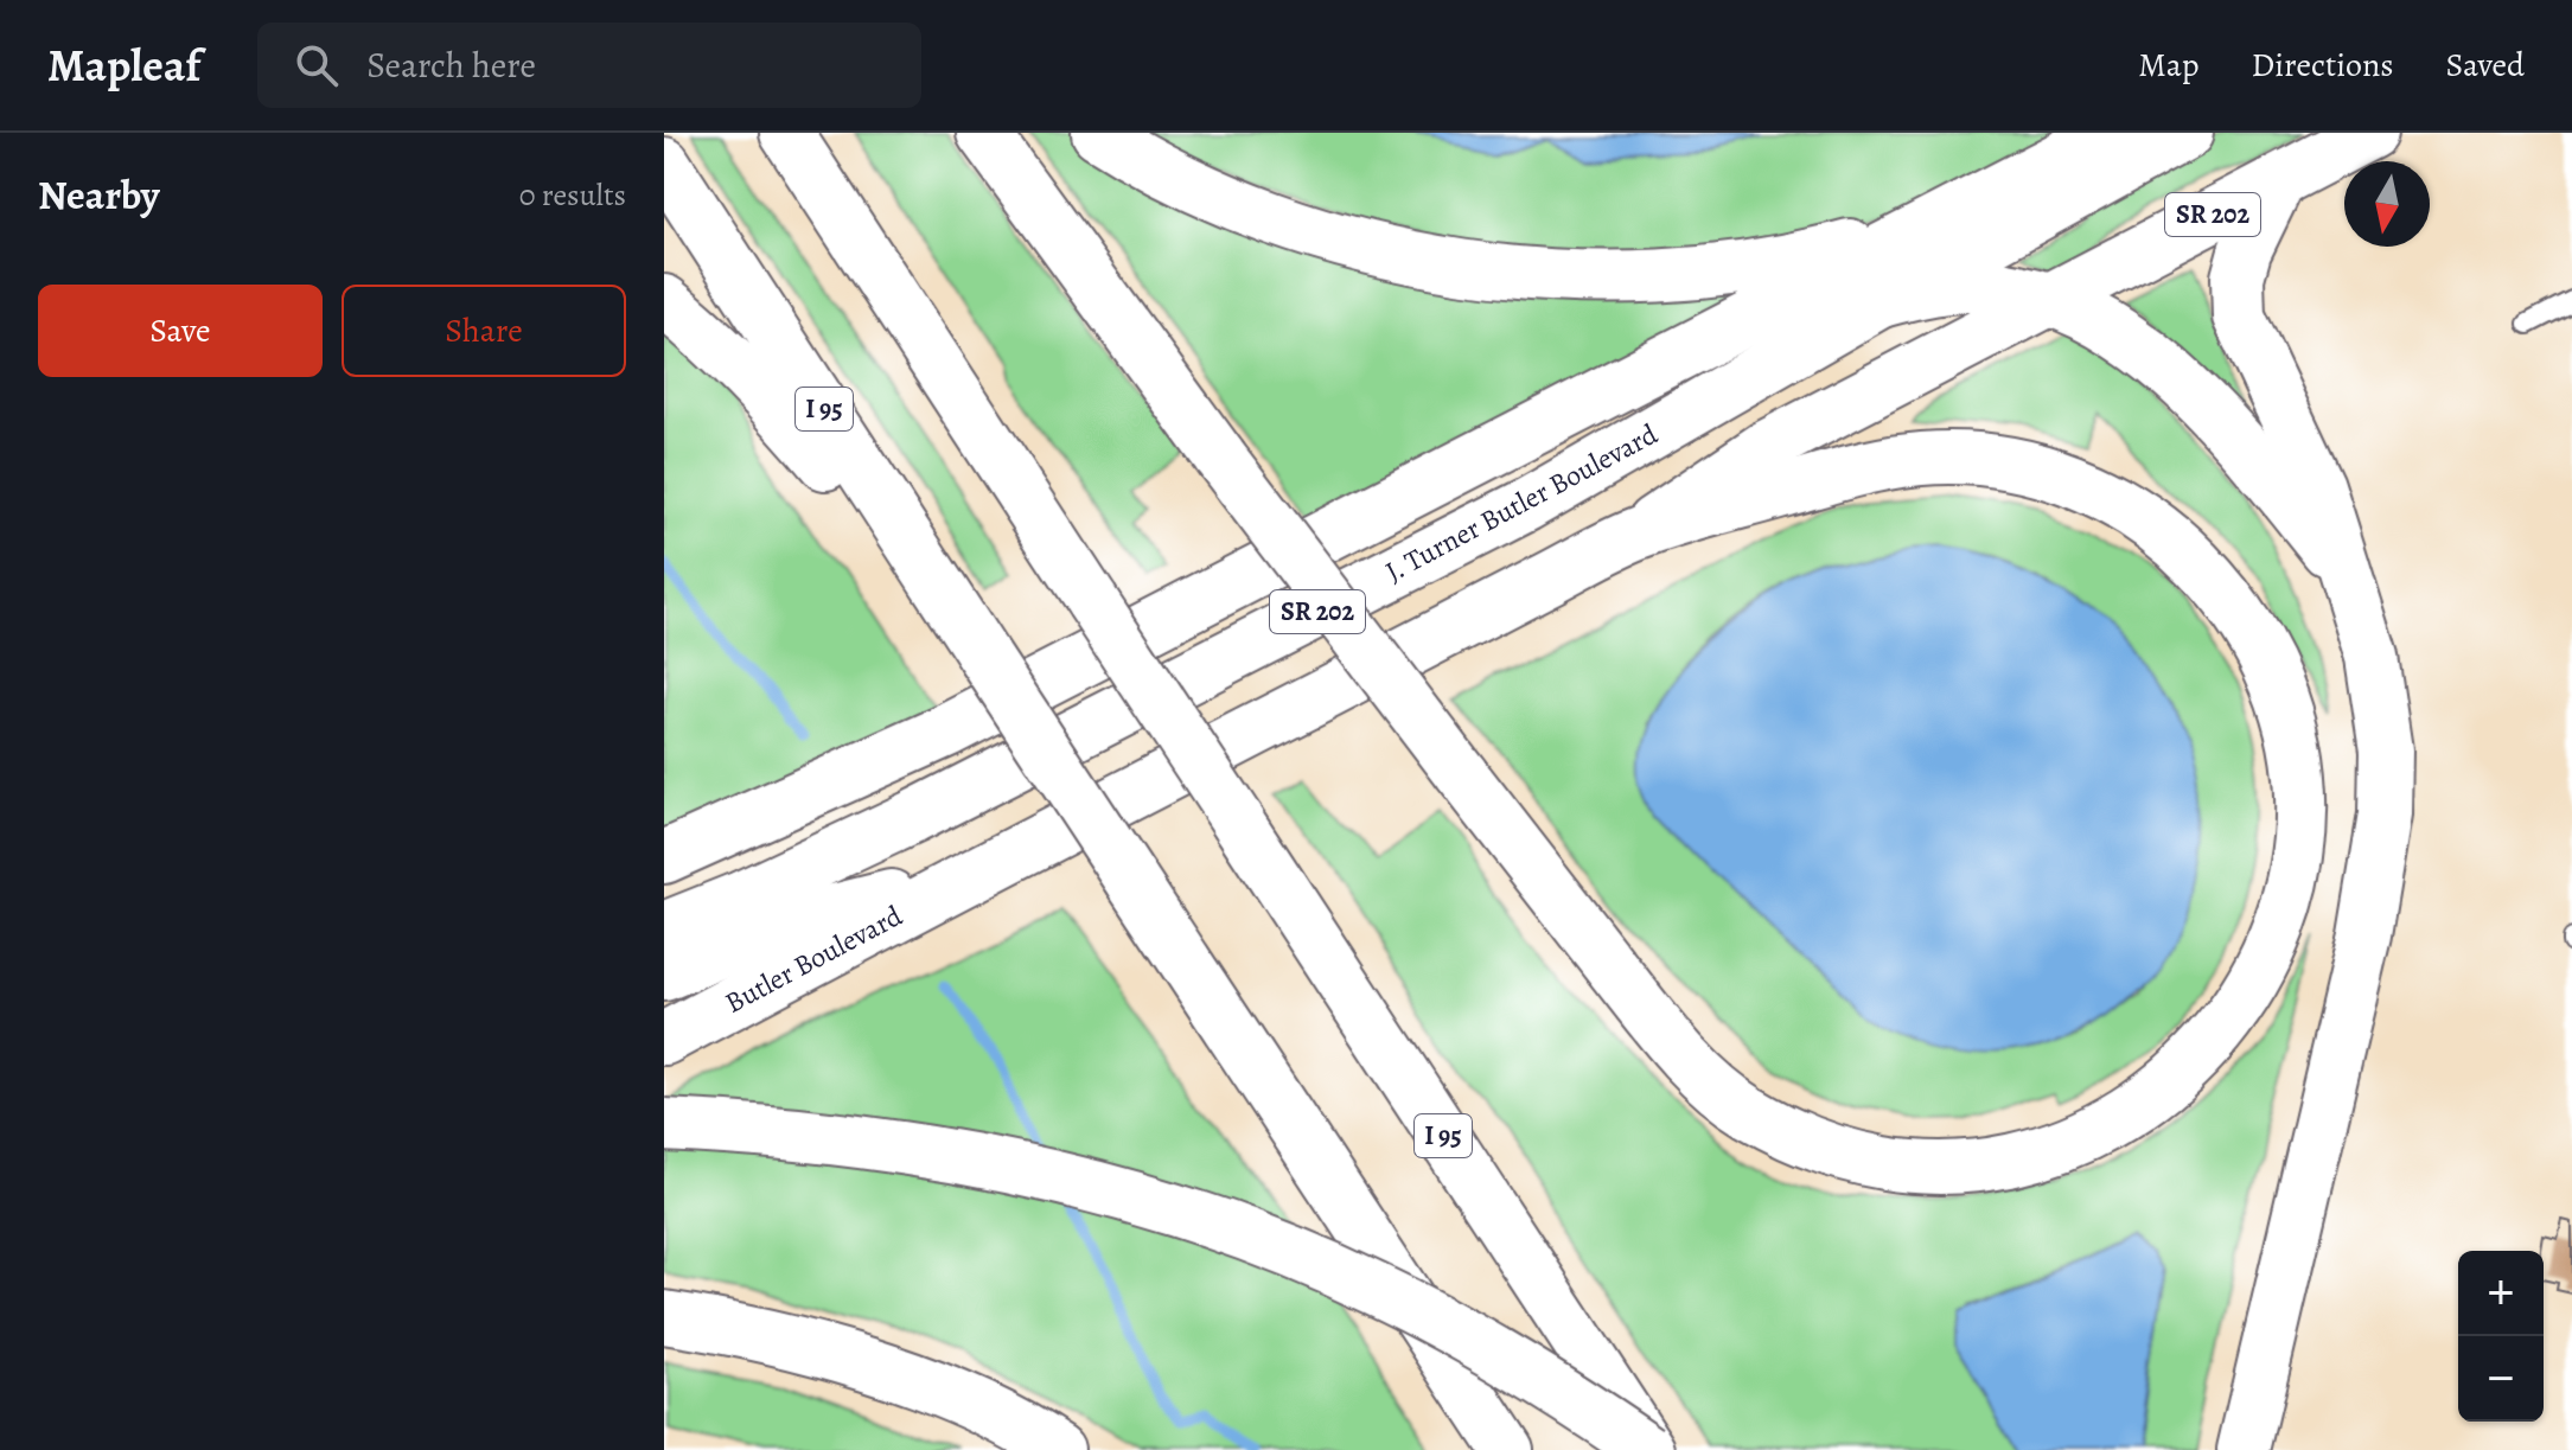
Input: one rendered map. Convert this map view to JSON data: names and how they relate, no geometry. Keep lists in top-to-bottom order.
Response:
{
  "streets": {
    "main road": [
      "SR 202",
      "I 95",
      "J. Turner Butler Boulevard",
      "Butler Boulevard"
    ]
  },
  "crossings": [
    ["SR 202", "Butler Boulevard"]
  ],
  "north": "bottom",
  "page": {
    "header": "Mapleaf",
    "search": "Search here",
    "nav": ["Map", "Directions", "Saved"],
    "heading": ["Nearby", "0 results"],
    "buttons": ["Save", "Share"],
    "map_buttons": ["+", "−"]
  }
}
